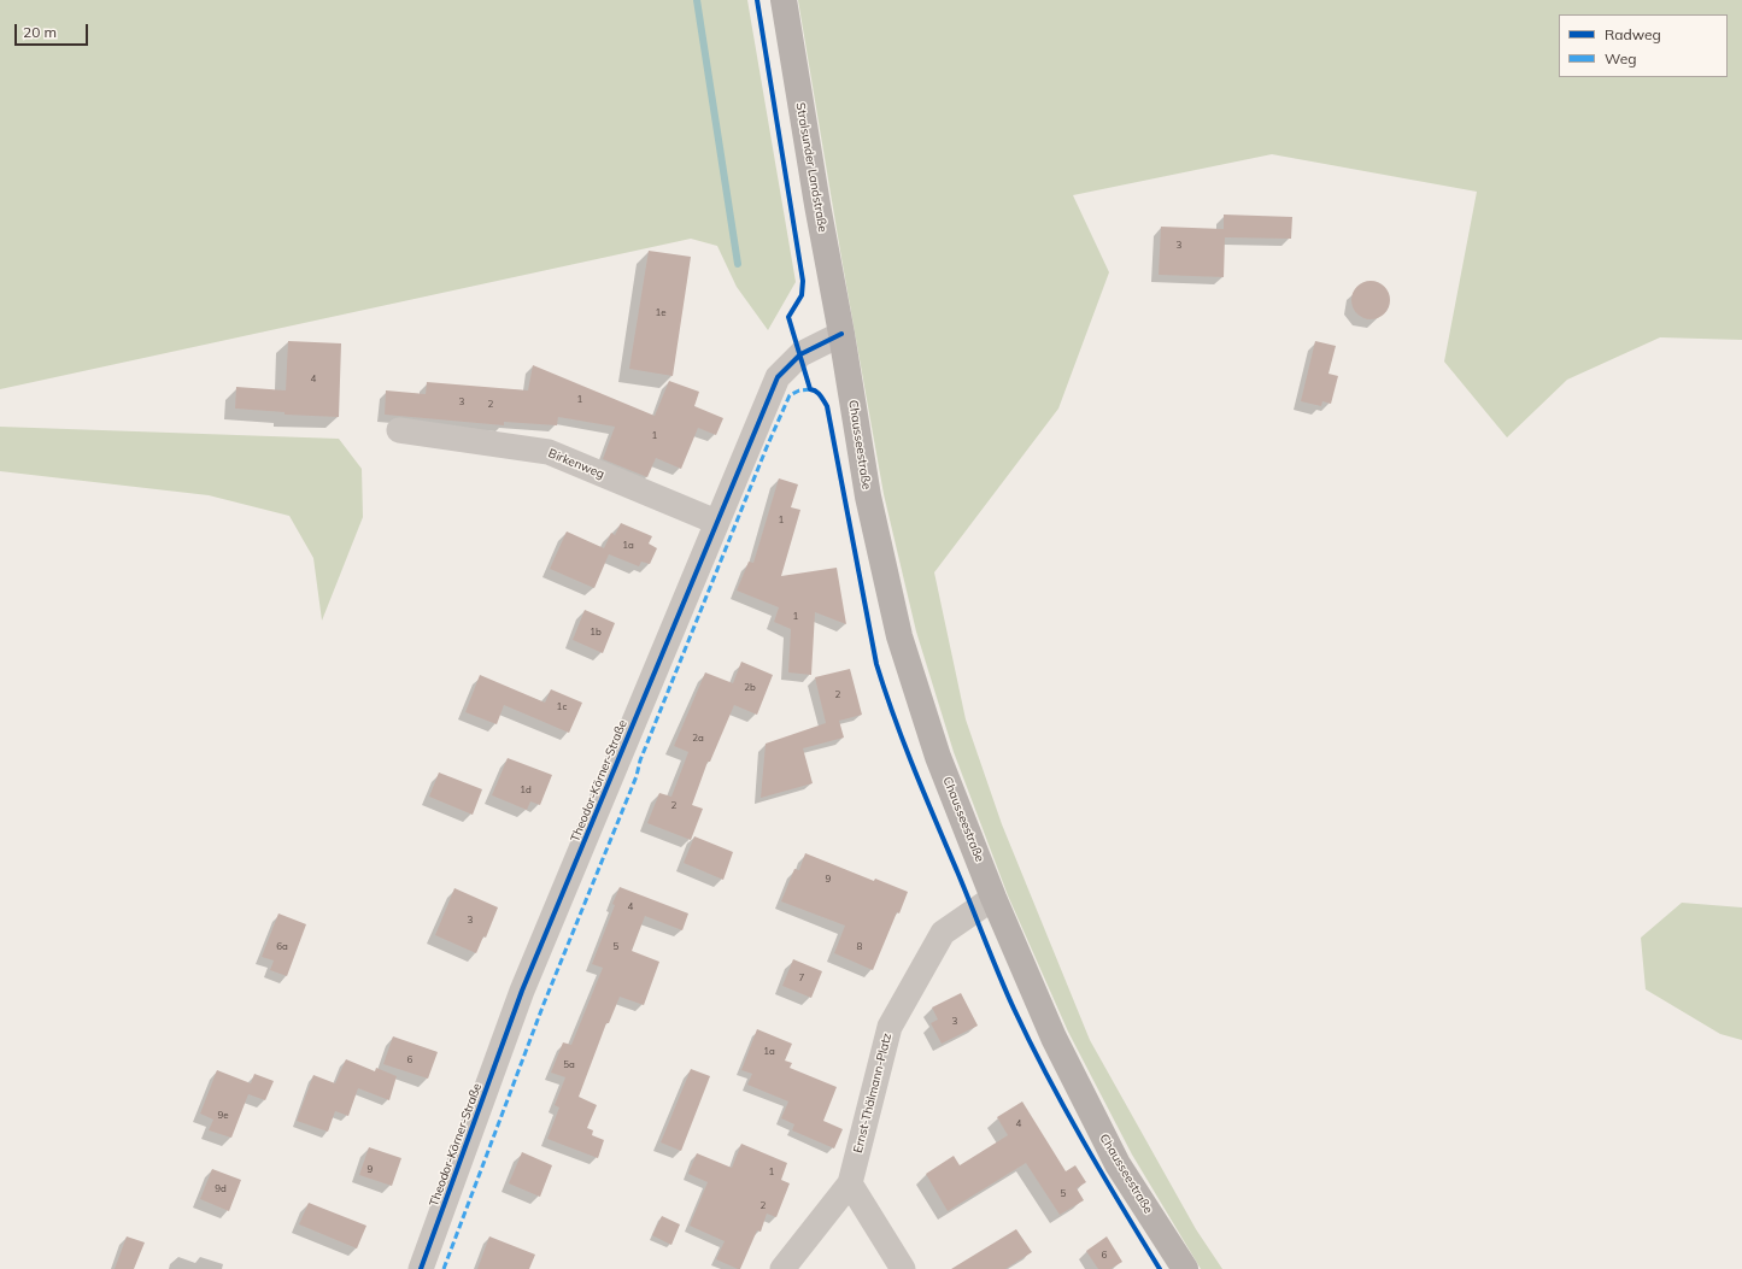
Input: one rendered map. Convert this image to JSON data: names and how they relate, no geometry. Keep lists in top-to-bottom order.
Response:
{
  "streets": {
    "main road": ["Stralsunder Landstraße", "Chausseestraße"],
    "street": ["Birkenweg", "Theodor-Körner-Straße", "Ernst-Thälmann-Platz"]
  },
  "crossings": [
    ["Stralsunder Landstraße", "Chausseestraße"],
    ["Stralsunder Landstraße", "Theodor-Körner-Straße"],
    ["Chausseestraße", "Theodor-Körner-Straße"],
    ["Chausseestraße", "Ernst-Thälmann-Platz"],
    ["Birkenweg", "Theodor-Körner-Straße"]
  ],
  "house_numbers": [
    "3",
    "1e",
    "4",
    "1",
    "3",
    "2",
    "1",
    "1",
    "1a",
    "1",
    "1b",
    "2b",
    "2",
    "1c",
    "2a",
    "1d",
    "2",
    "9",
    "4",
    "3",
    "6a",
    "5",
    "8",
    "7",
    "3",
    "1a",
    "6",
    "5a",
    "9e",
    "4",
    "9",
    "1",
    "9d",
    "5",
    "2",
    "6"
  ],
  "legend": ["Radweg", "Weg"],
  "scale_bar": "20 m"
}
